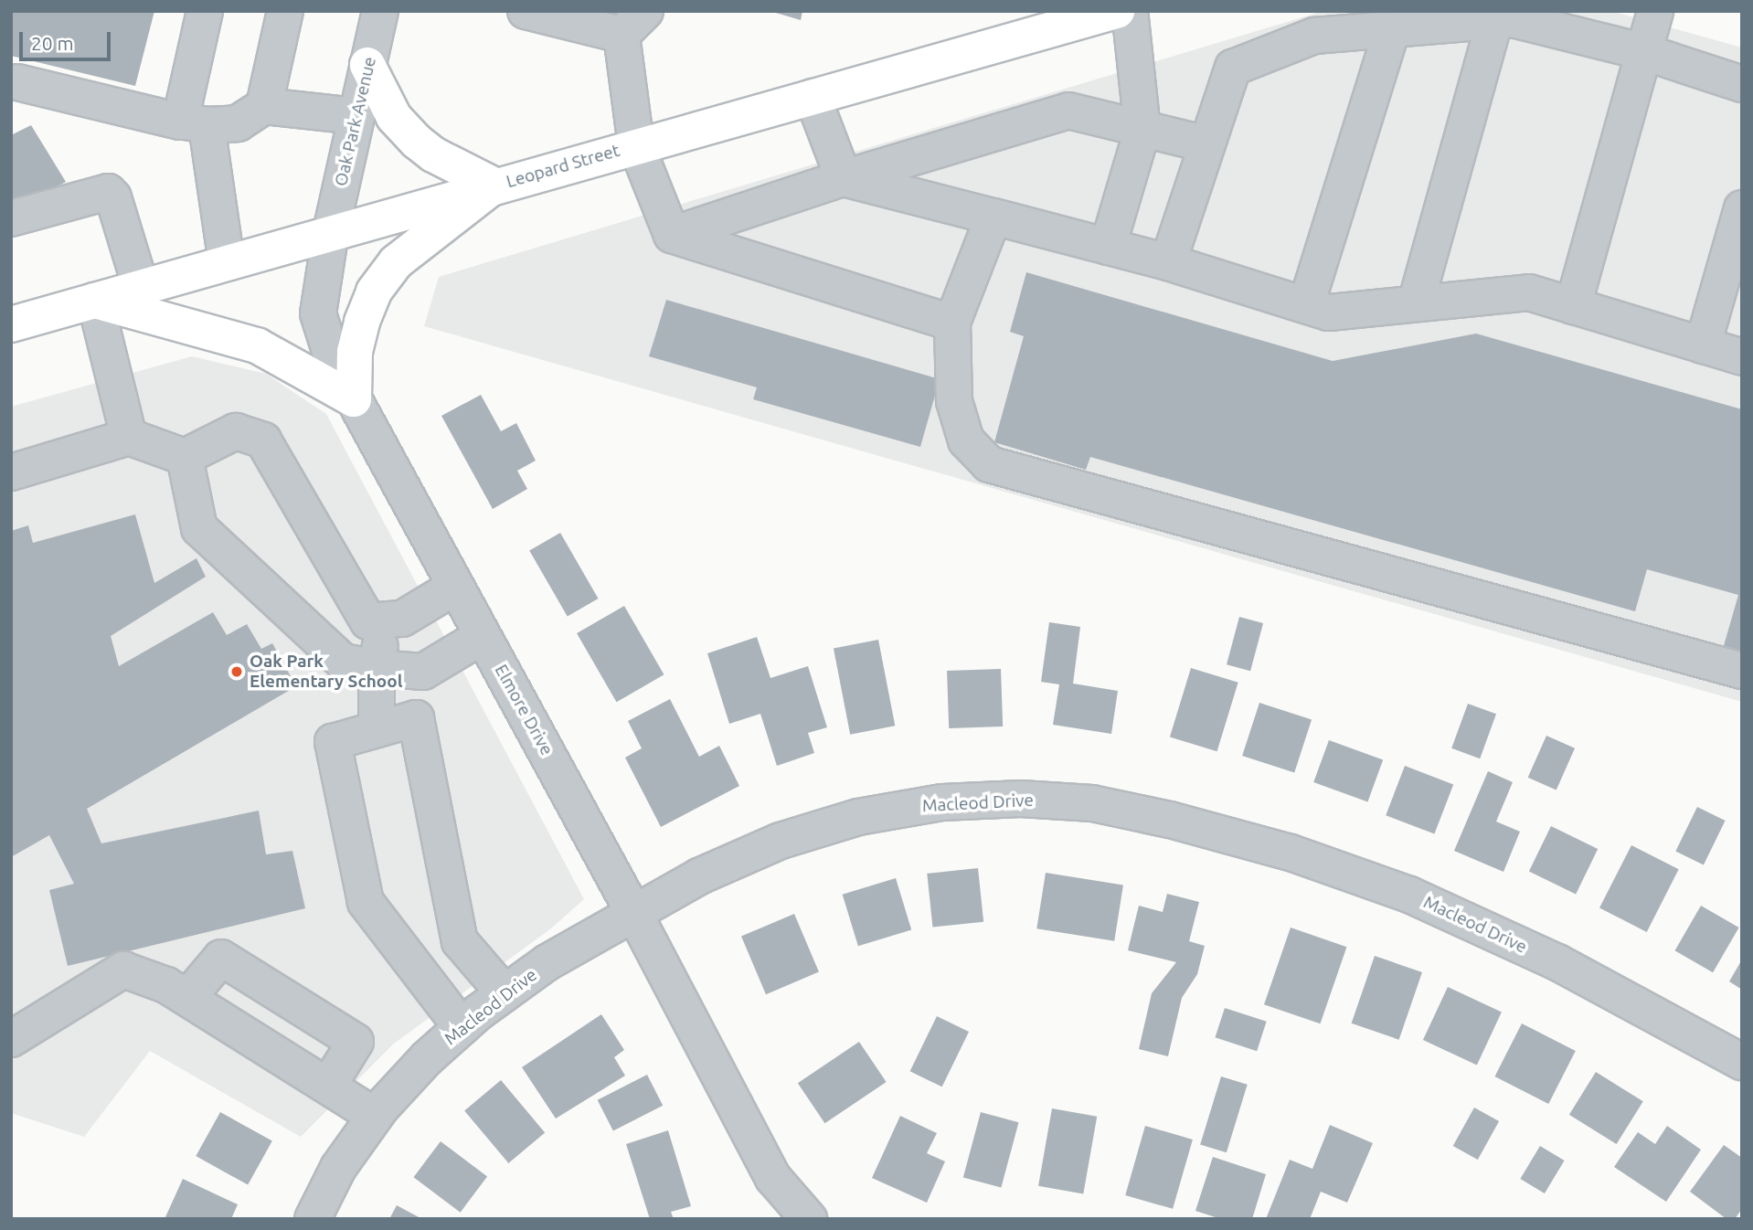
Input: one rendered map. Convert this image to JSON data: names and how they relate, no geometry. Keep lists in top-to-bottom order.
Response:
{
  "streets": {
    "main road": ["Leopard Street"],
    "street": ["Oak Park Avenue", "Elmore Drive", "Macleod Drive"]
  },
  "crossings": [
    ["Oak Park Avenue", "Leopard Street"],
    ["Oak Park Avenue", "Elmore Drive"],
    ["Leopard Street", "Elmore Drive"],
    ["Elmore Drive", "Macleod Drive"]
  ],
  "places": ["Oak Park Elementary School"],
  "scale_bar": "20 m"
}
